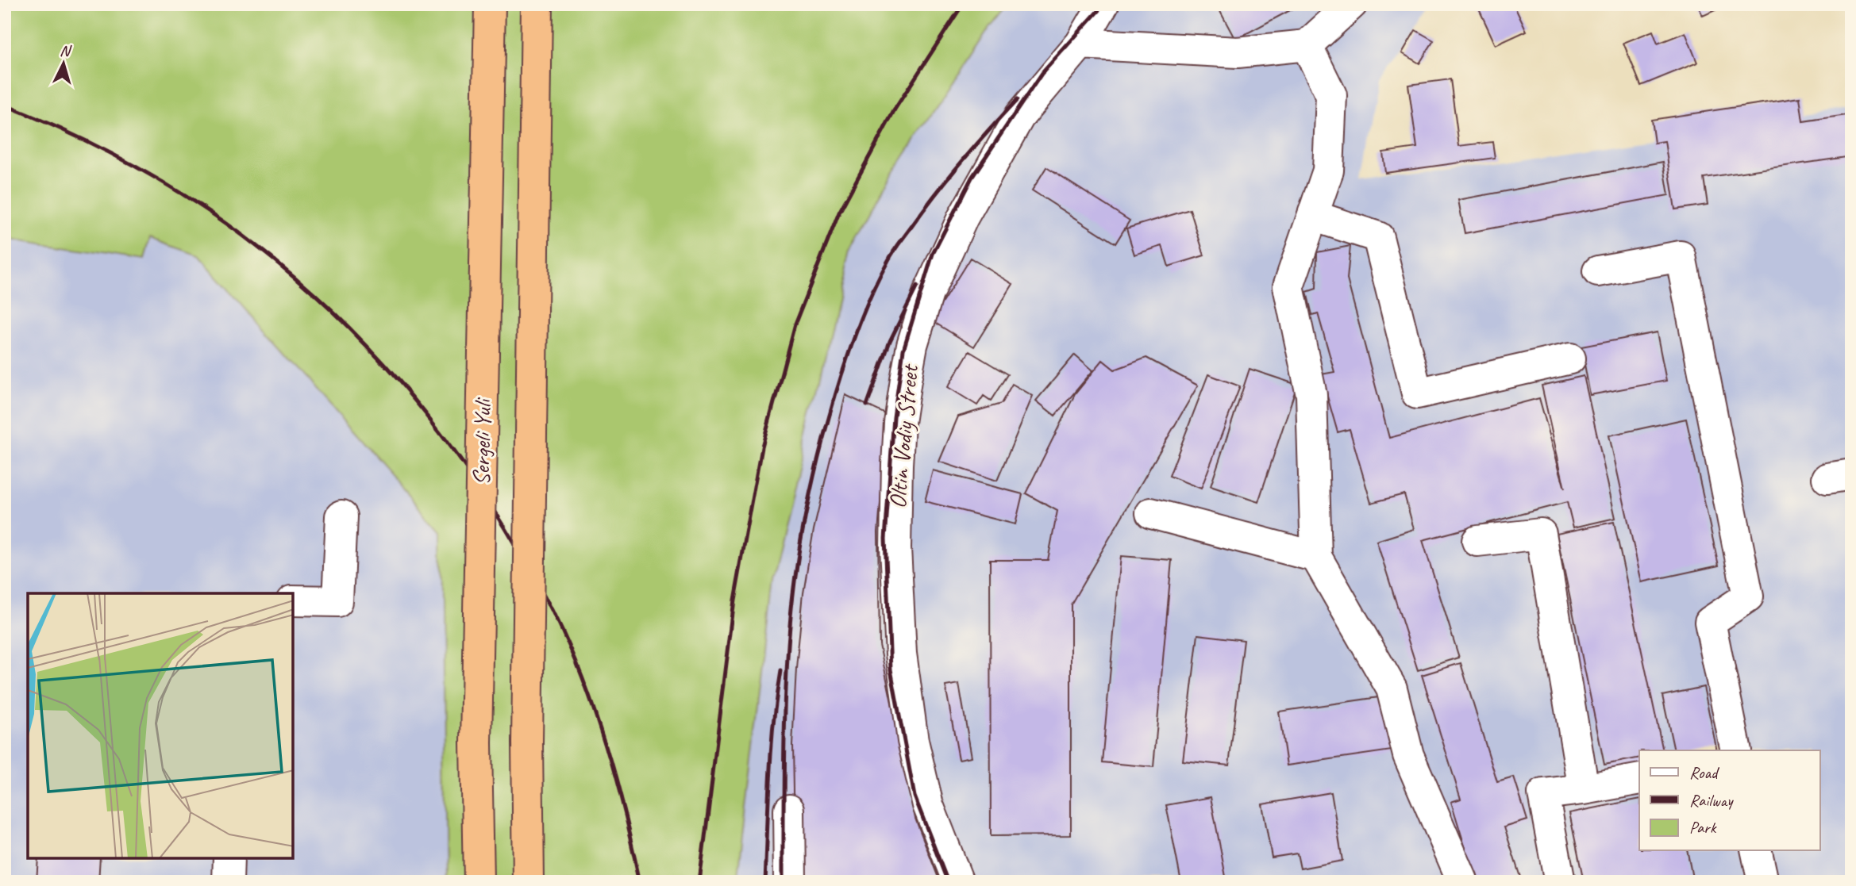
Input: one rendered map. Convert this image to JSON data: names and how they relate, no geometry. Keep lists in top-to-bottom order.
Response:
{
  "streets": {
    "main road": ["Sergeli Yuli"],
    "street": ["Oltin Vodiy Street"]
  },
  "legend": ["Road", "Railway", "Park"],
  "north": "top"
}
